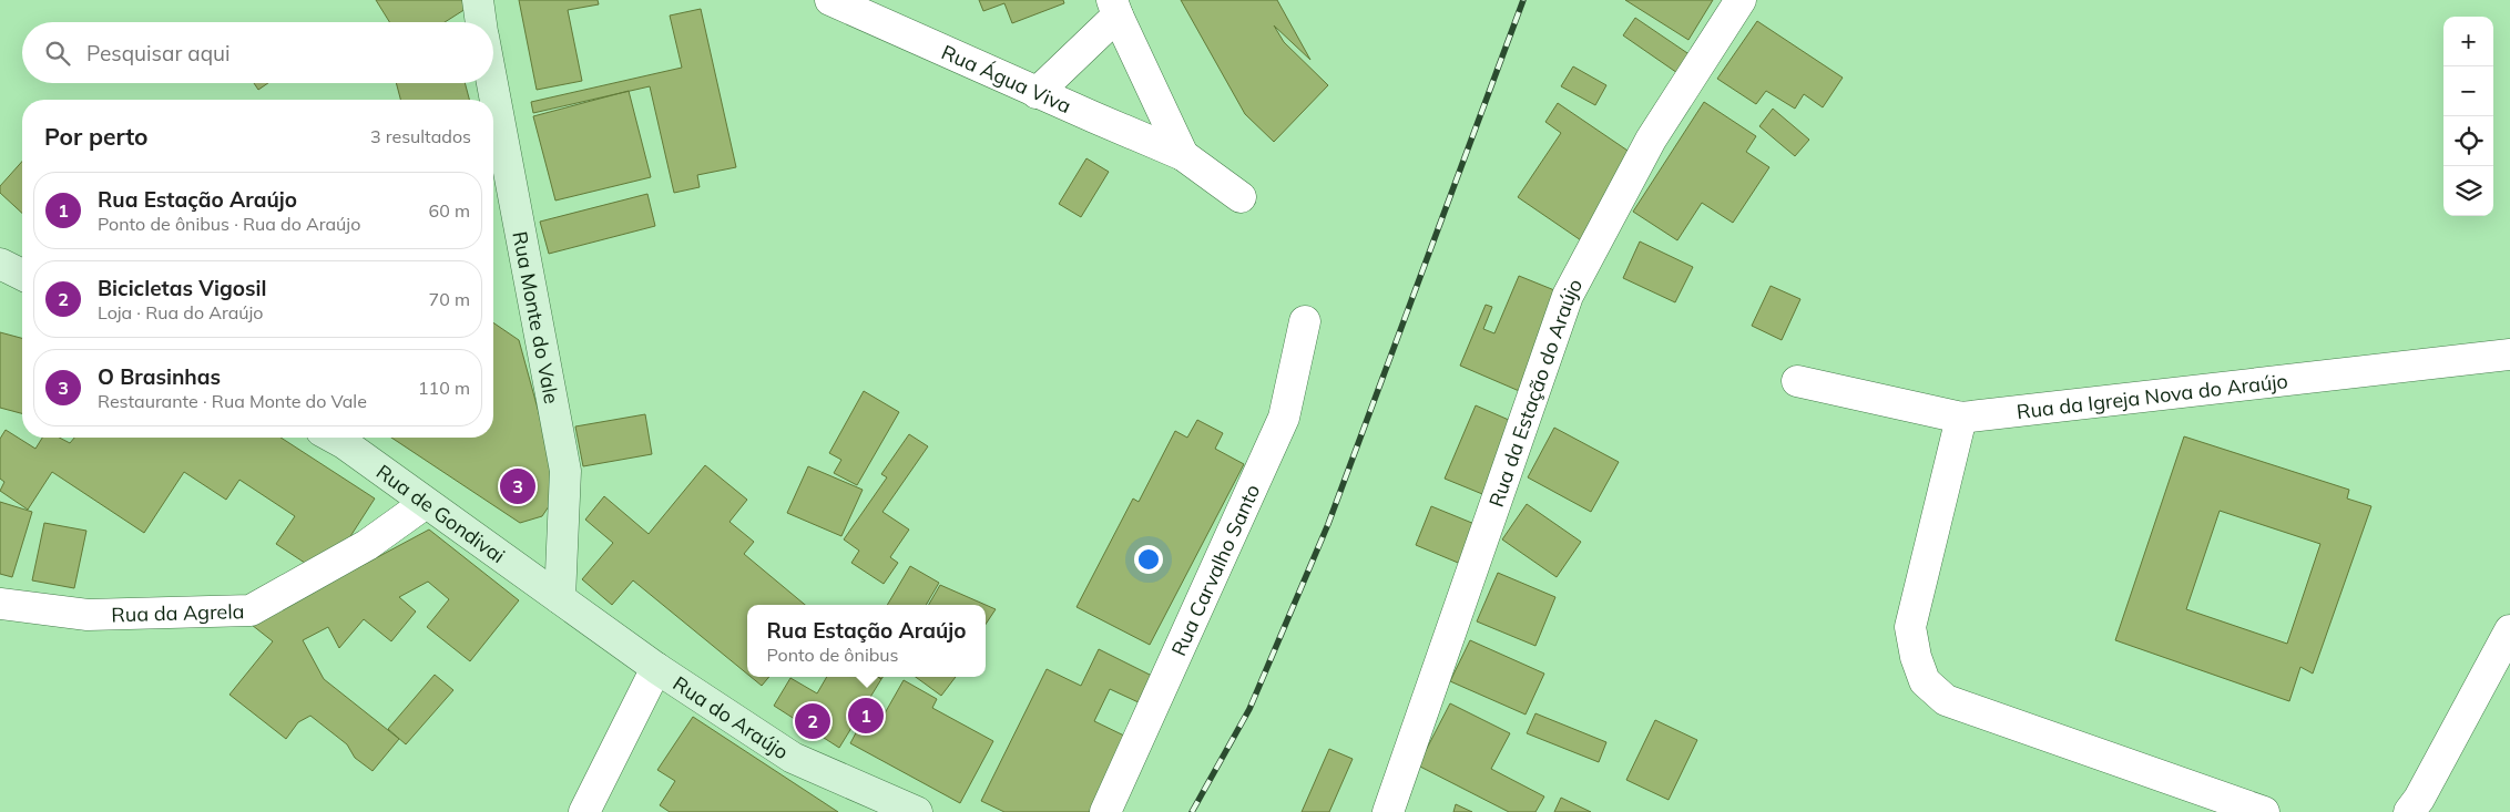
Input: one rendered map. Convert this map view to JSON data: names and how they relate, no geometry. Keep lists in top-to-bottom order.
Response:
{
  "streets": {
    "main road": ["Rua Monte do Vale", "Rua de Gondivai", "Rua do Araújo"],
    "street": [
      "Rua Água Viva",
      "Rua da Estação do Araújo",
      "Rua da Igreja Nova do Araújo",
      "Rua Carvalho Santo",
      "Rua da Agrela"
    ]
  },
  "crossings": [
    ["Rua Monte do Vale", "Rua de Gondivai"],
    ["Rua Monte do Vale", "Rua do Araújo"],
    ["Rua de Gondivai", "Rua da Agrela"],
    ["Rua de Gondivai", "Rua do Araújo"]
  ],
  "page": {
    "map_buttons": ["+", "−"],
    "search": "Pesquisar aqui",
    "heading": ["Por perto", "3 resultados"],
    "list": [
      {
        "mark": "1",
        "name": "Rua Estação Araújo",
        "note": "Ponto de ônibus · Rua do Araújo",
        "value": "60 m"
      },
      {
        "mark": "2",
        "name": "Bicicletas Vigosil",
        "note": "Loja · Rua do Araújo",
        "value": "70 m"
      },
      {
        "mark": "3",
        "name": "O Brasinhas",
        "note": "Restaurante · Rua Monte do Vale",
        "value": "110 m"
      }
    ],
    "pins": ["3", "1", "2"],
    "popup": ["Rua Estação Araújo", "Ponto de ônibus"]
  }
}
